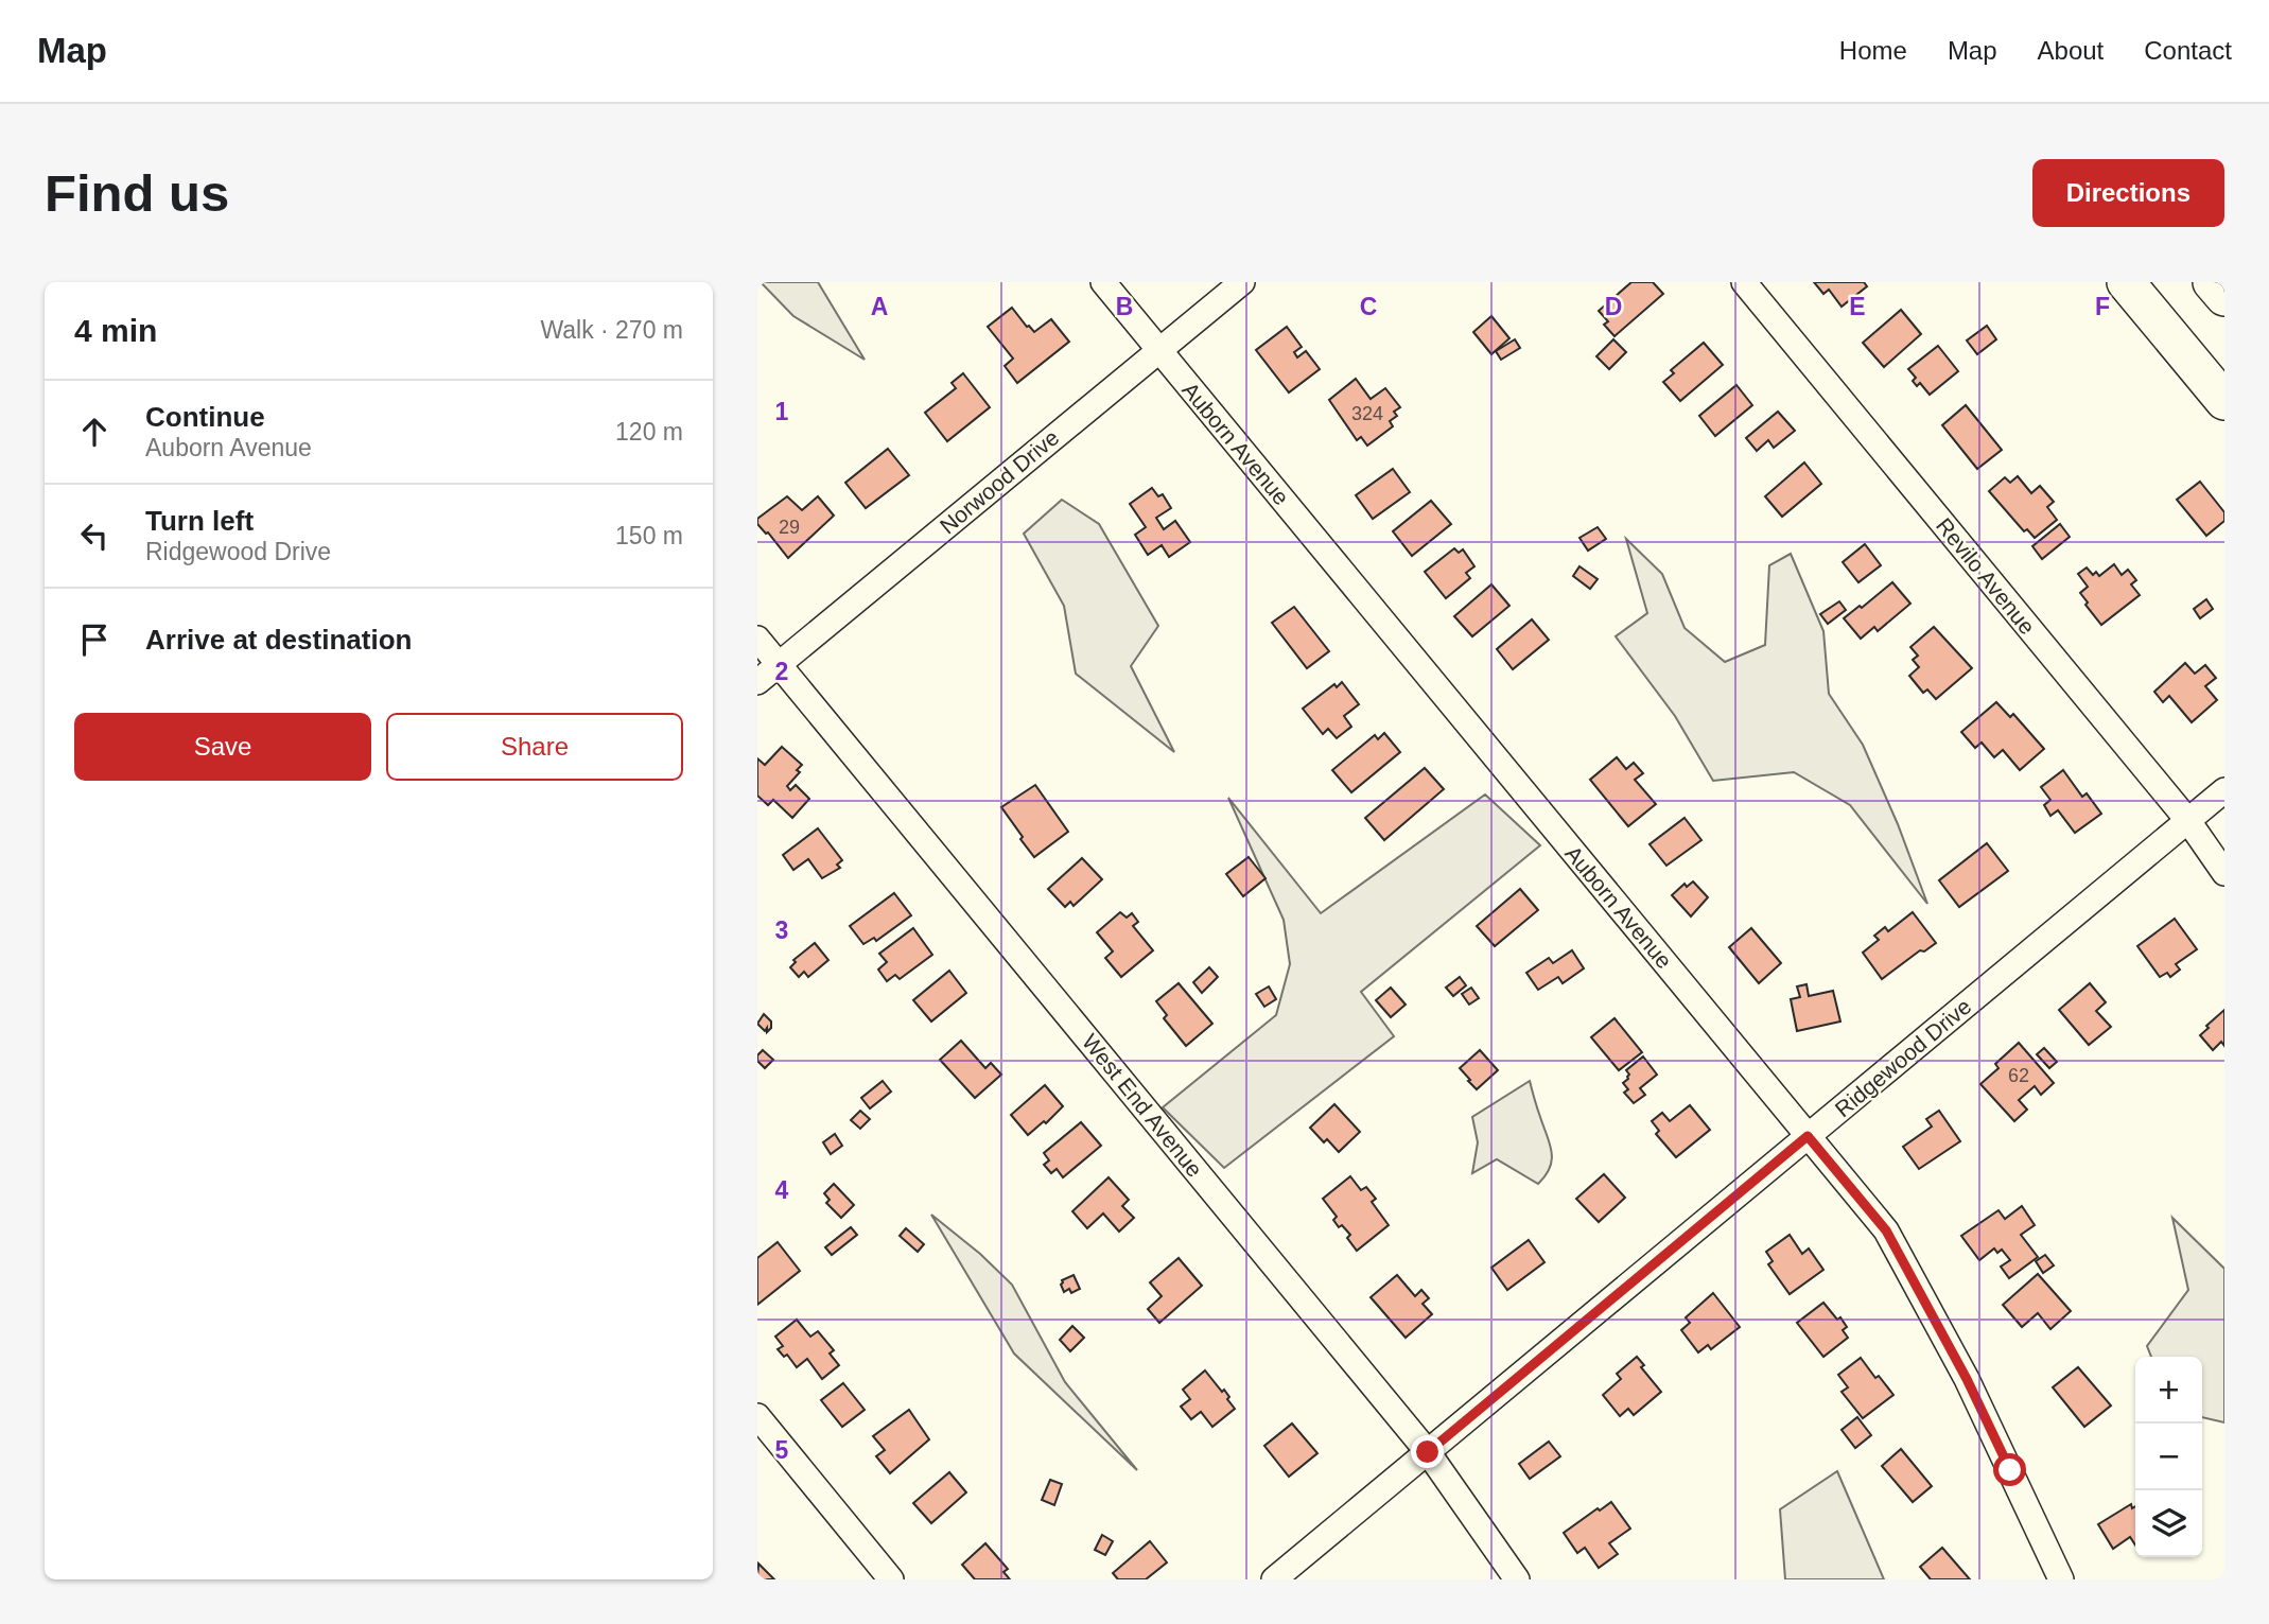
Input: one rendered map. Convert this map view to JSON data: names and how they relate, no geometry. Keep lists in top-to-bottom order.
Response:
{
  "streets": {
    "street": [
      "Auborn Avenue",
      "Norwood Drive",
      "Revilo Avenue",
      "Ridgewood Drive",
      "West End Avenue"
    ]
  },
  "crossings": [
    ["Auborn Avenue", "Norwood Drive"],
    ["Auborn Avenue", "Ridgewood Drive"],
    ["Norwood Drive", "West End Avenue"],
    ["Revilo Avenue", "Ridgewood Drive"],
    ["Ridgewood Drive", "West End Avenue"]
  ],
  "house_numbers": ["324", "29", "62"],
  "page": {
    "header": "Map",
    "nav": [
      "Home",
      "Map",
      "About",
      "Contact"
    ],
    "buttons": [
      "Directions",
      ["Save", "Share"]
    ],
    "title": "Find us",
    "heading": ["4 min", "Walk · 270 m"],
    "list": [
      ["Continue", "Auborn Avenue", "120 m"],
      ["Turn left", "Ridgewood Drive", "150 m"],
      "Arrive at destination"
    ],
    "map_buttons": ["+", "−"]
  },
  "grid": {
    "columns": [
      "A",
      "B",
      "C",
      "D",
      "E",
      "F"
    ],
    "rows": [
      "1",
      "2",
      "3",
      "4",
      "5"
    ]
  }
}
